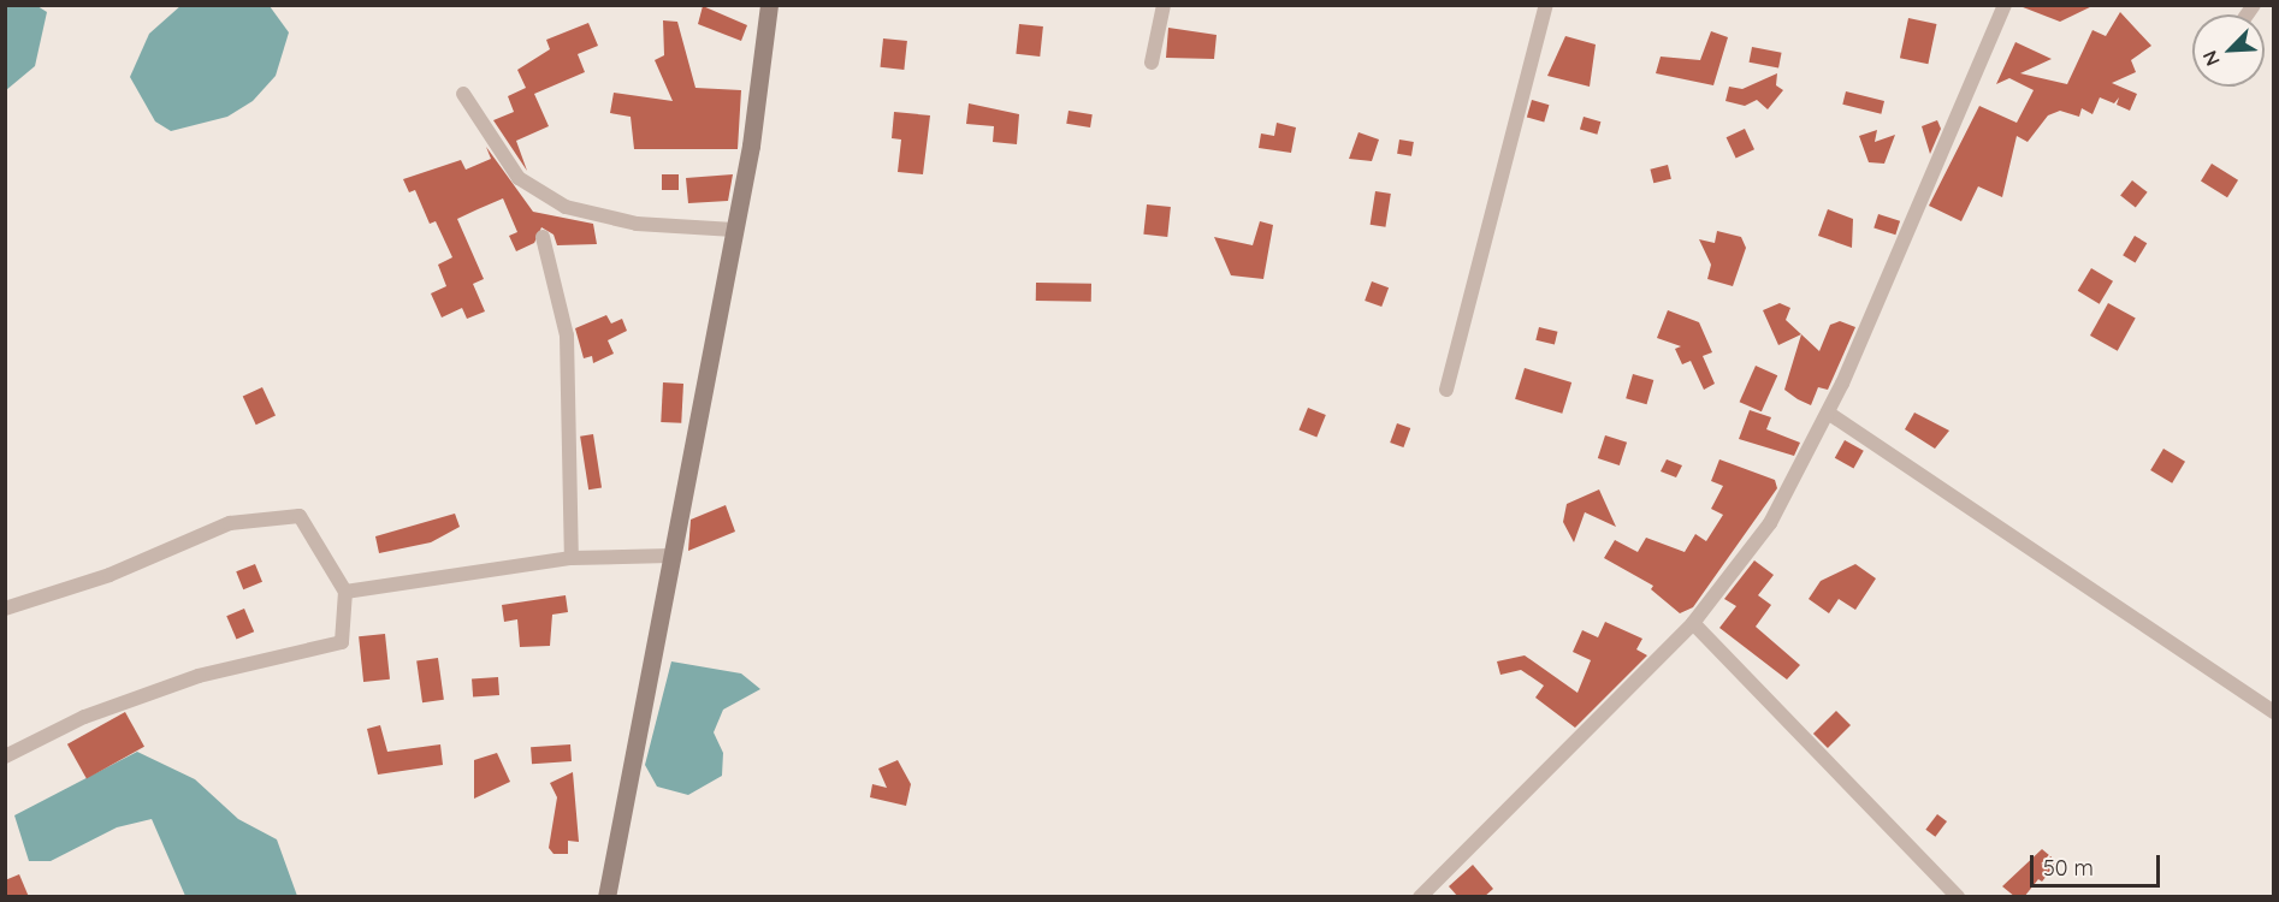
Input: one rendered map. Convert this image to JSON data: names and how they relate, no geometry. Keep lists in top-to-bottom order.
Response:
{
  "scale_bar": "50 m",
  "north": "bottom left"
}
